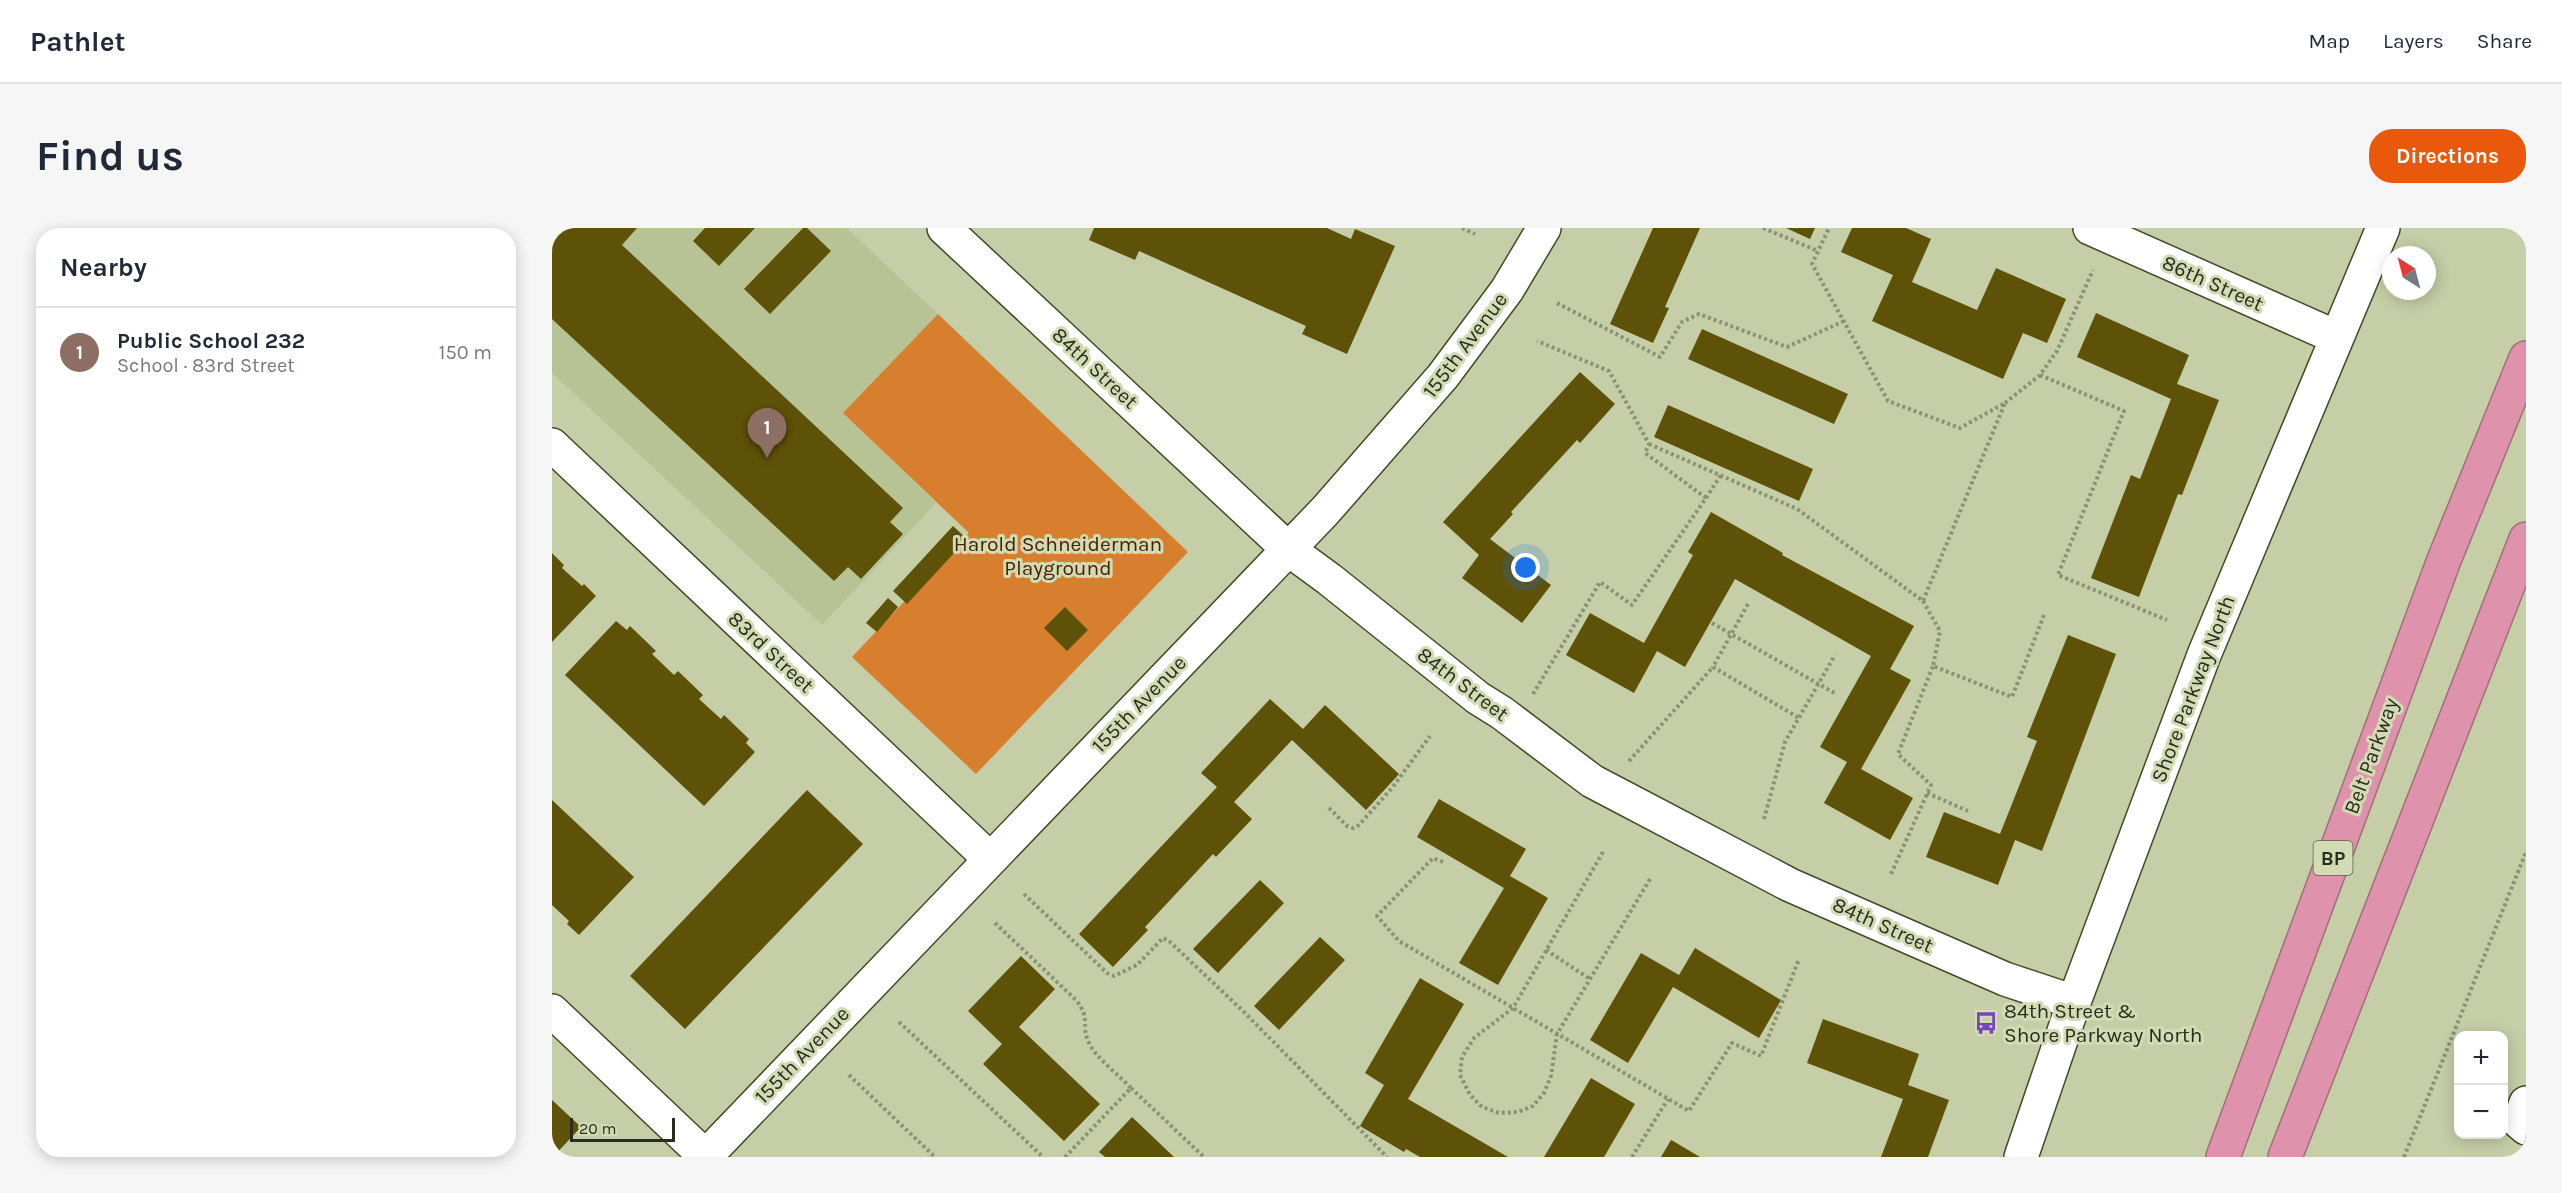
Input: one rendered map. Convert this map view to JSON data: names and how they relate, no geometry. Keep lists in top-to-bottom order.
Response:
{
  "streets": {
    "highway": ["Belt Parkway", "BP"],
    "street": [
      "86th Street",
      "155th Avenue",
      "84th Street",
      "83rd Street",
      "Shore Parkway North"
    ]
  },
  "crossings": [
    ["86th Street", "Shore Parkway North"],
    ["155th Avenue", "84th Street"],
    ["155th Avenue", "83rd Street"],
    ["84th Street", "Shore Parkway North"]
  ],
  "parks": ["Harold Schneiderman Playground"],
  "places": {
    "bus stop": ["84th Street & Shore Parkway North"]
  },
  "scale_bar": "20 m",
  "north": "top left",
  "page": {
    "header": "Pathlet",
    "nav": ["Map", "Layers", "Share"],
    "buttons": "Directions",
    "title": "Find us",
    "heading": "Nearby",
    "list": [
      {
        "mark": "1",
        "name": "Public School 232",
        "note": "School · 83rd Street",
        "value": "150 m"
      }
    ],
    "pins": "1",
    "map_buttons": ["+", "−"],
    "scale": "20 m"
  }
}
